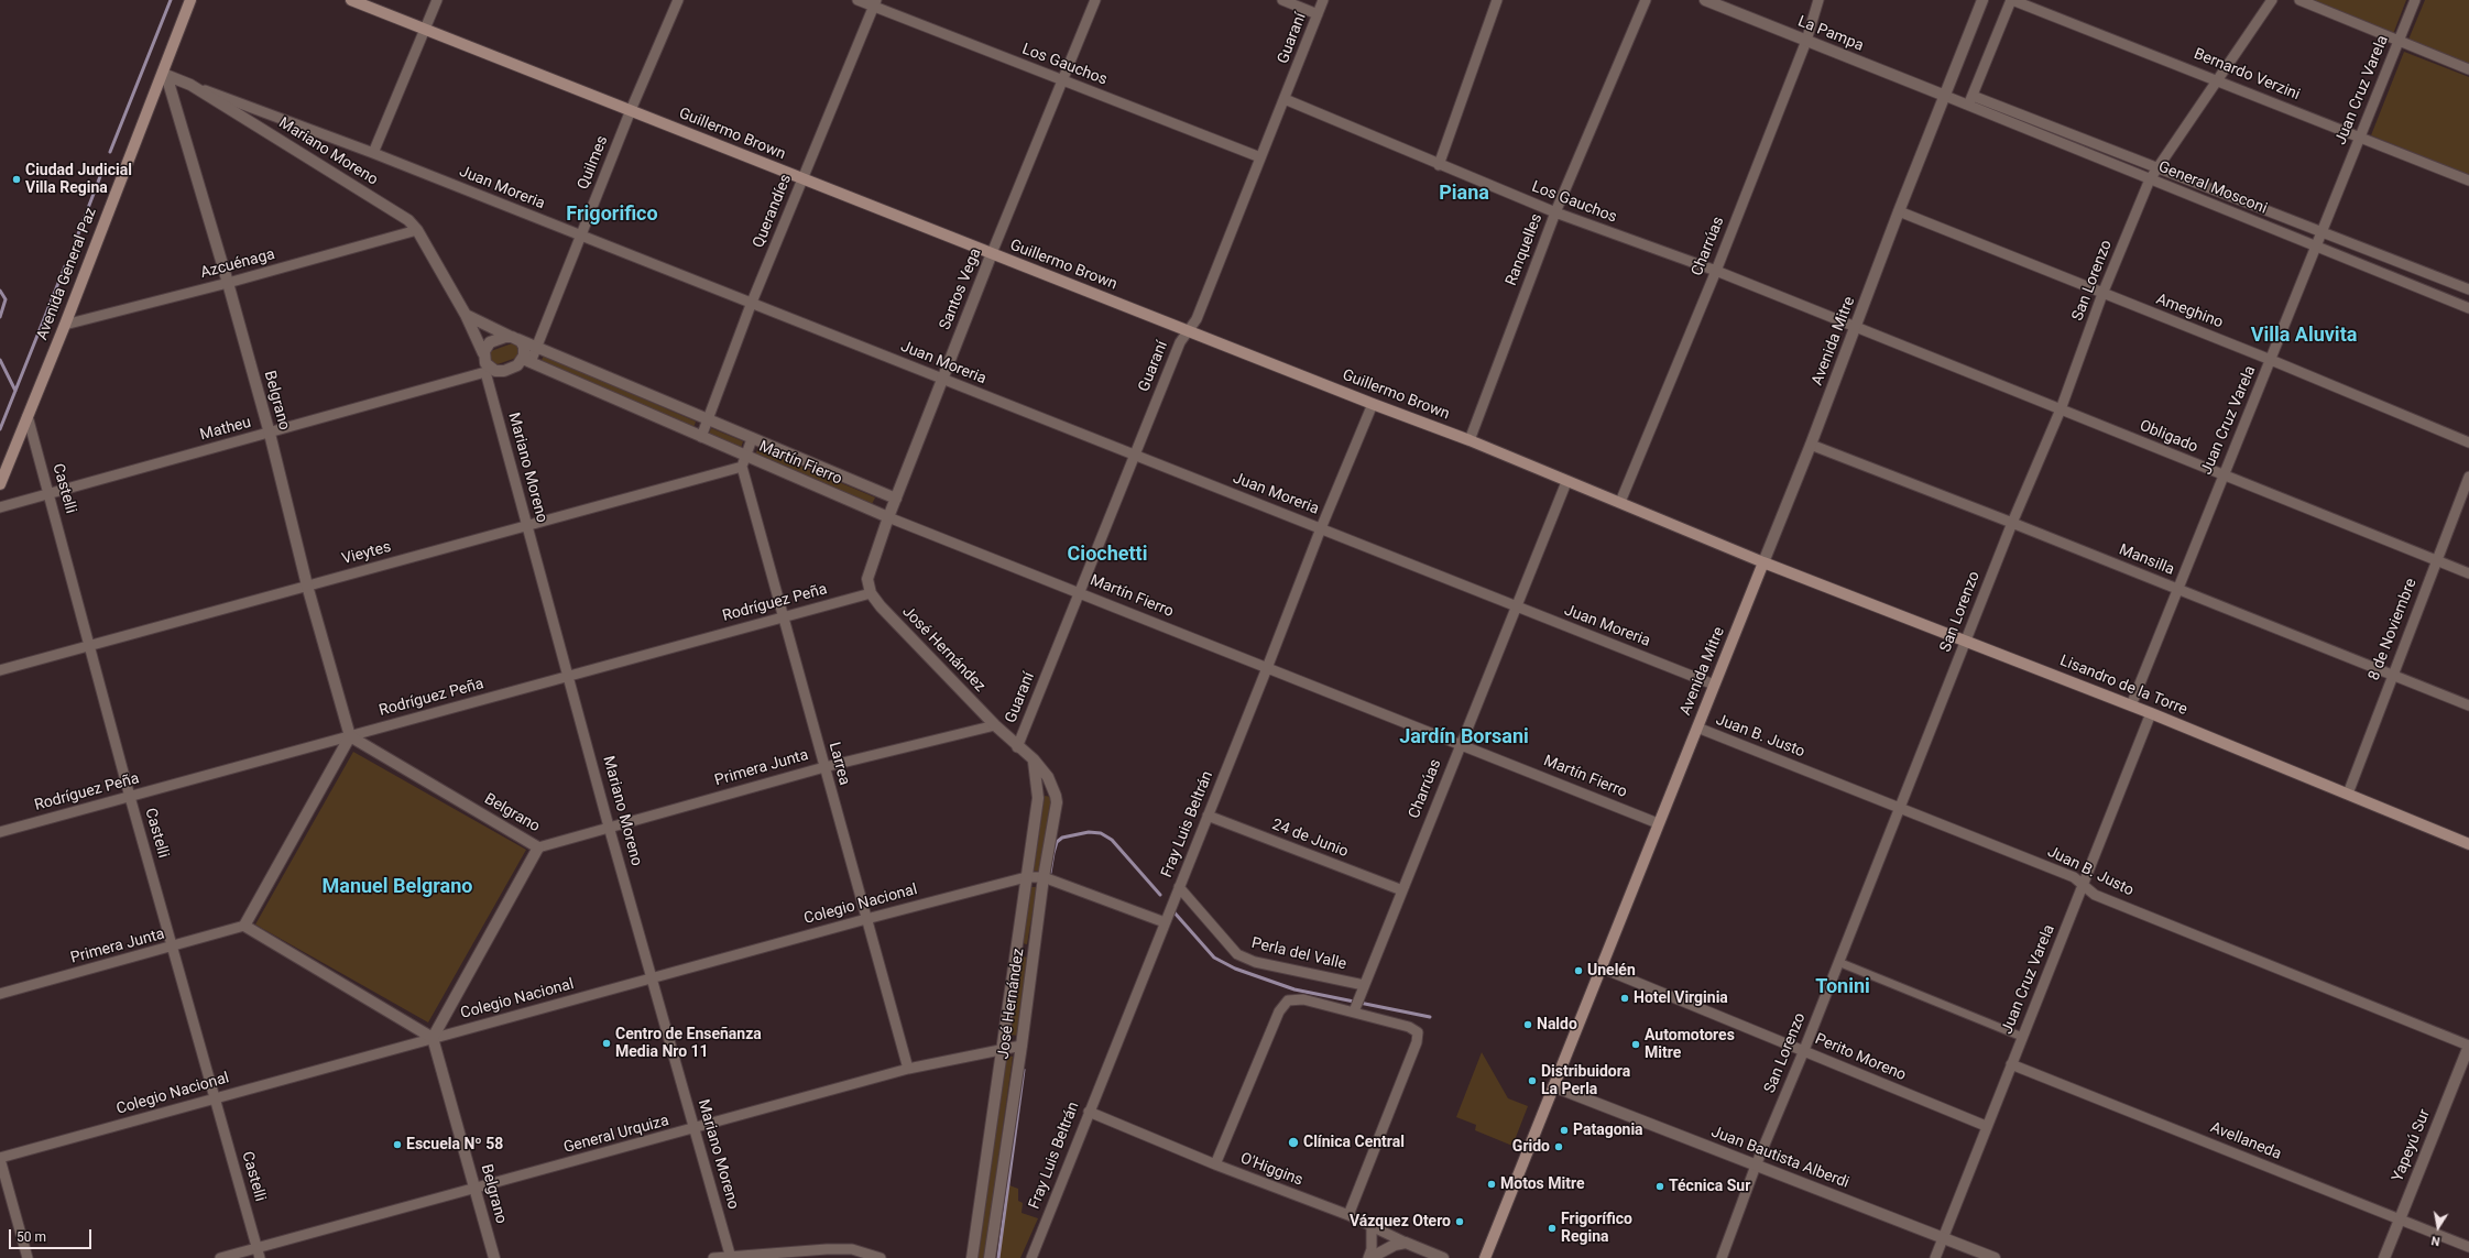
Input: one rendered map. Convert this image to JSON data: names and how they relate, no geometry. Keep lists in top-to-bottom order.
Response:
{
  "streets": {
    "main road": [
      "Guillermo Brown",
      "Avenida General Paz",
      "Avenida Mitre",
      "Lisandro de la Torre"
    ],
    "street": [
      "La Pampa",
      "Guaraní",
      "Los Gauchos",
      "Bernardo Verzini",
      "Juan Cruz Varela",
      "Mariano Moreno",
      "Quilmes",
      "Juan Moreria",
      "General Mosconi",
      "Querandíes",
      "Charrúas",
      "Ranquelles",
      "Azcuénaga",
      "San Lorenzo",
      "Santos Vega",
      "Ameghino",
      "Belgrano",
      "Matheu",
      "Obligado",
      "Martín Fierro",
      "Castelli",
      "Vieytes",
      "Mansilla",
      "Rodríguez Peña",
      "8 de Noviembre",
      "José Hernández",
      "Juan B. Justo",
      "Larrea",
      "Primera Junta",
      "Fray Luis Beltrán",
      "24 de Junio",
      "Colegio Nacional",
      "Perla del Valle",
      "Perito Moreno",
      "General Urquiza",
      "Avellaneda",
      "Yapeyú Sur",
      "Juan Bautista Alberdi",
      "O'Higgins"
    ]
  },
  "crossings": [
    ["La Pampa", "General Mosconi"],
    ["La Pampa", "Charrúas"],
    ["La Pampa", "Avenida Mitre"],
    ["Guaraní", "Los Gauchos"],
    ["Guaraní", "Guillermo Brown"],
    ["Guaraní", "Juan Moreria"],
    ["Guaraní", "Martín Fierro"],
    ["Guaraní", "José Hernández"],
    ["Los Gauchos", "Querandíes"],
    ["Los Gauchos", "Charrúas"],
    ["Los Gauchos", "Ranquelles"],
    ["Los Gauchos", "Santos Vega"],
    ["Los Gauchos", "Avenida Mitre"],
    ["Los Gauchos", "Obligado"],
    ["Bernardo Verzini", "Juan Cruz Varela"],
    ["Bernardo Verzini", "San Lorenzo"],
    ["Juan Cruz Varela", "General Mosconi"],
    ["Juan Cruz Varela", "Ameghino"],
    ["Juan Cruz Varela", "Obligado"],
    ["Juan Cruz Varela", "Mansilla"],
    ["Juan Cruz Varela", "Lisandro de la Torre"],
    ["Juan Cruz Varela", "Juan B. Justo"],
    ["Juan Cruz Varela", "Perito Moreno"],
    ["Juan Cruz Varela", "Avellaneda"],
    ["Juan Cruz Varela", "Juan Bautista Alberdi"],
    ["Guillermo Brown", "Quilmes"],
    ["Guillermo Brown", "Querandíes"],
    ["Guillermo Brown", "Charrúas"],
    ["Guillermo Brown", "Ranquelles"],
    ["Guillermo Brown", "Santos Vega"],
    ["Guillermo Brown", "Avenida Mitre"],
    ["Guillermo Brown", "Lisandro de la Torre"],
    ["Guillermo Brown", "Fray Luis Beltrán"],
    ["Mariano Moreno", "Quilmes"],
    ["Mariano Moreno", "Juan Moreria"],
    ["Mariano Moreno", "Azcuénaga"],
    ["Mariano Moreno", "Matheu"],
    ["Mariano Moreno", "Martín Fierro"],
    ["Mariano Moreno", "Vieytes"],
    ["Mariano Moreno", "Rodríguez Peña"],
    ["Mariano Moreno", "Primera Junta"],
    ["Mariano Moreno", "Colegio Nacional"],
    ["Mariano Moreno", "General Urquiza"],
    ["Quilmes", "Juan Moreria"],
    ["Quilmes", "Matheu"],
    ["Quilmes", "Martín Fierro"],
    ["Juan Moreria", "Querandíes"],
    ["Juan Moreria", "Charrúas"],
    ["Juan Moreria", "Avenida General Paz"],
    ["Juan Moreria", "Santos Vega"],
    ["Juan Moreria", "Avenida Mitre"],
    ["Juan Moreria", "Belgrano"],
    ["Juan Moreria", "Fray Luis Beltrán"],
    ["General Mosconi", "San Lorenzo"],
    ["General Mosconi", "Avenida Mitre"],
    ["Querandíes", "Martín Fierro"],
    ["Charrúas", "Martín Fierro"],
    ["Charrúas", "24 de Junio"],
    ["Charrúas", "Perla del Valle"],
    ["Azcuénaga", "Avenida General Paz"],
    ["Azcuénaga", "Belgrano"],
    ["Avenida General Paz", "Belgrano"],
    ["Avenida General Paz", "Castelli"],
    ["San Lorenzo", "Ameghino"],
    ["San Lorenzo", "Obligado"],
    ["San Lorenzo", "Mansilla"],
    ["San Lorenzo", "Lisandro de la Torre"],
    ["San Lorenzo", "Juan B. Justo"],
    ["San Lorenzo", "Perito Moreno"],
    ["San Lorenzo", "Juan Bautista Alberdi"],
    ["Santos Vega", "Martín Fierro"],
    ["Santos Vega", "Rodríguez Peña"],
    ["Santos Vega", "José Hernández"],
    ["Ameghino", "Avenida Mitre"],
    ["Avenida Mitre", "Obligado"],
    ["Avenida Mitre", "Martín Fierro"],
    ["Avenida Mitre", "Mansilla"],
    ["Avenida Mitre", "Lisandro de la Torre"],
    ["Avenida Mitre", "Juan B. Justo"],
    ["Avenida Mitre", "Perito Moreno"],
    ["Avenida Mitre", "Juan Bautista Alberdi"],
    ["Belgrano", "Matheu"],
    ["Belgrano", "Vieytes"],
    ["Belgrano", "Rodríguez Peña"],
    ["Belgrano", "Primera Junta"],
    ["Belgrano", "Colegio Nacional"],
    ["Belgrano", "General Urquiza"],
    ["Matheu", "Martín Fierro"],
    ["Matheu", "Castelli"],
    ["Obligado", "8 de Noviembre"],
    ["Martín Fierro", "Vieytes"],
    ["Martín Fierro", "Larrea"],
    ["Martín Fierro", "Fray Luis Beltrán"],
    ["Castelli", "Vieytes"],
    ["Castelli", "Rodríguez Peña"],
    ["Castelli", "Primera Junta"],
    ["Castelli", "Colegio Nacional"],
    ["Castelli", "General Urquiza"],
    ["Vieytes", "Larrea"],
    ["Mansilla", "8 de Noviembre"],
    ["Rodríguez Peña", "José Hernández"],
    ["Rodríguez Peña", "Larrea"],
    ["8 de Noviembre", "Lisandro de la Torre"],
    ["José Hernández", "Primera Junta"],
    ["José Hernández", "Colegio Nacional"],
    ["José Hernández", "General Urquiza"],
    ["Juan B. Justo", "Yapeyú Sur"],
    ["Larrea", "Primera Junta"],
    ["Larrea", "Colegio Nacional"],
    ["Larrea", "General Urquiza"],
    ["Fray Luis Beltrán", "24 de Junio"],
    ["Fray Luis Beltrán", "Perla del Valle"],
    ["Fray Luis Beltrán", "O'Higgins"],
    ["Avellaneda", "Yapeyú Sur"]
  ],
  "districts": [
    "Piana",
    "Frigorifico",
    "Villa Aluvita",
    "Ciochetti",
    "Jardín Borsani",
    "Manuel Belgrano",
    "Tonini"
  ],
  "places": [
    "Ciudad Judicial Villa Regina",
    "Unelén",
    "Hotel Virginia",
    "Naldo",
    "Centro de Enseñanza Media Nro 11",
    "Automotores Mitre",
    "Distribuidora La Perla",
    "Patagonia",
    "Clínica Central",
    "Escuela Nº 58",
    "Grido",
    "Motos Mitre",
    "Técnica Sur",
    "Vázquez Otero",
    "Frigorífico Regina"
  ],
  "scale_bar": "50 m",
  "north": "bottom"
}
